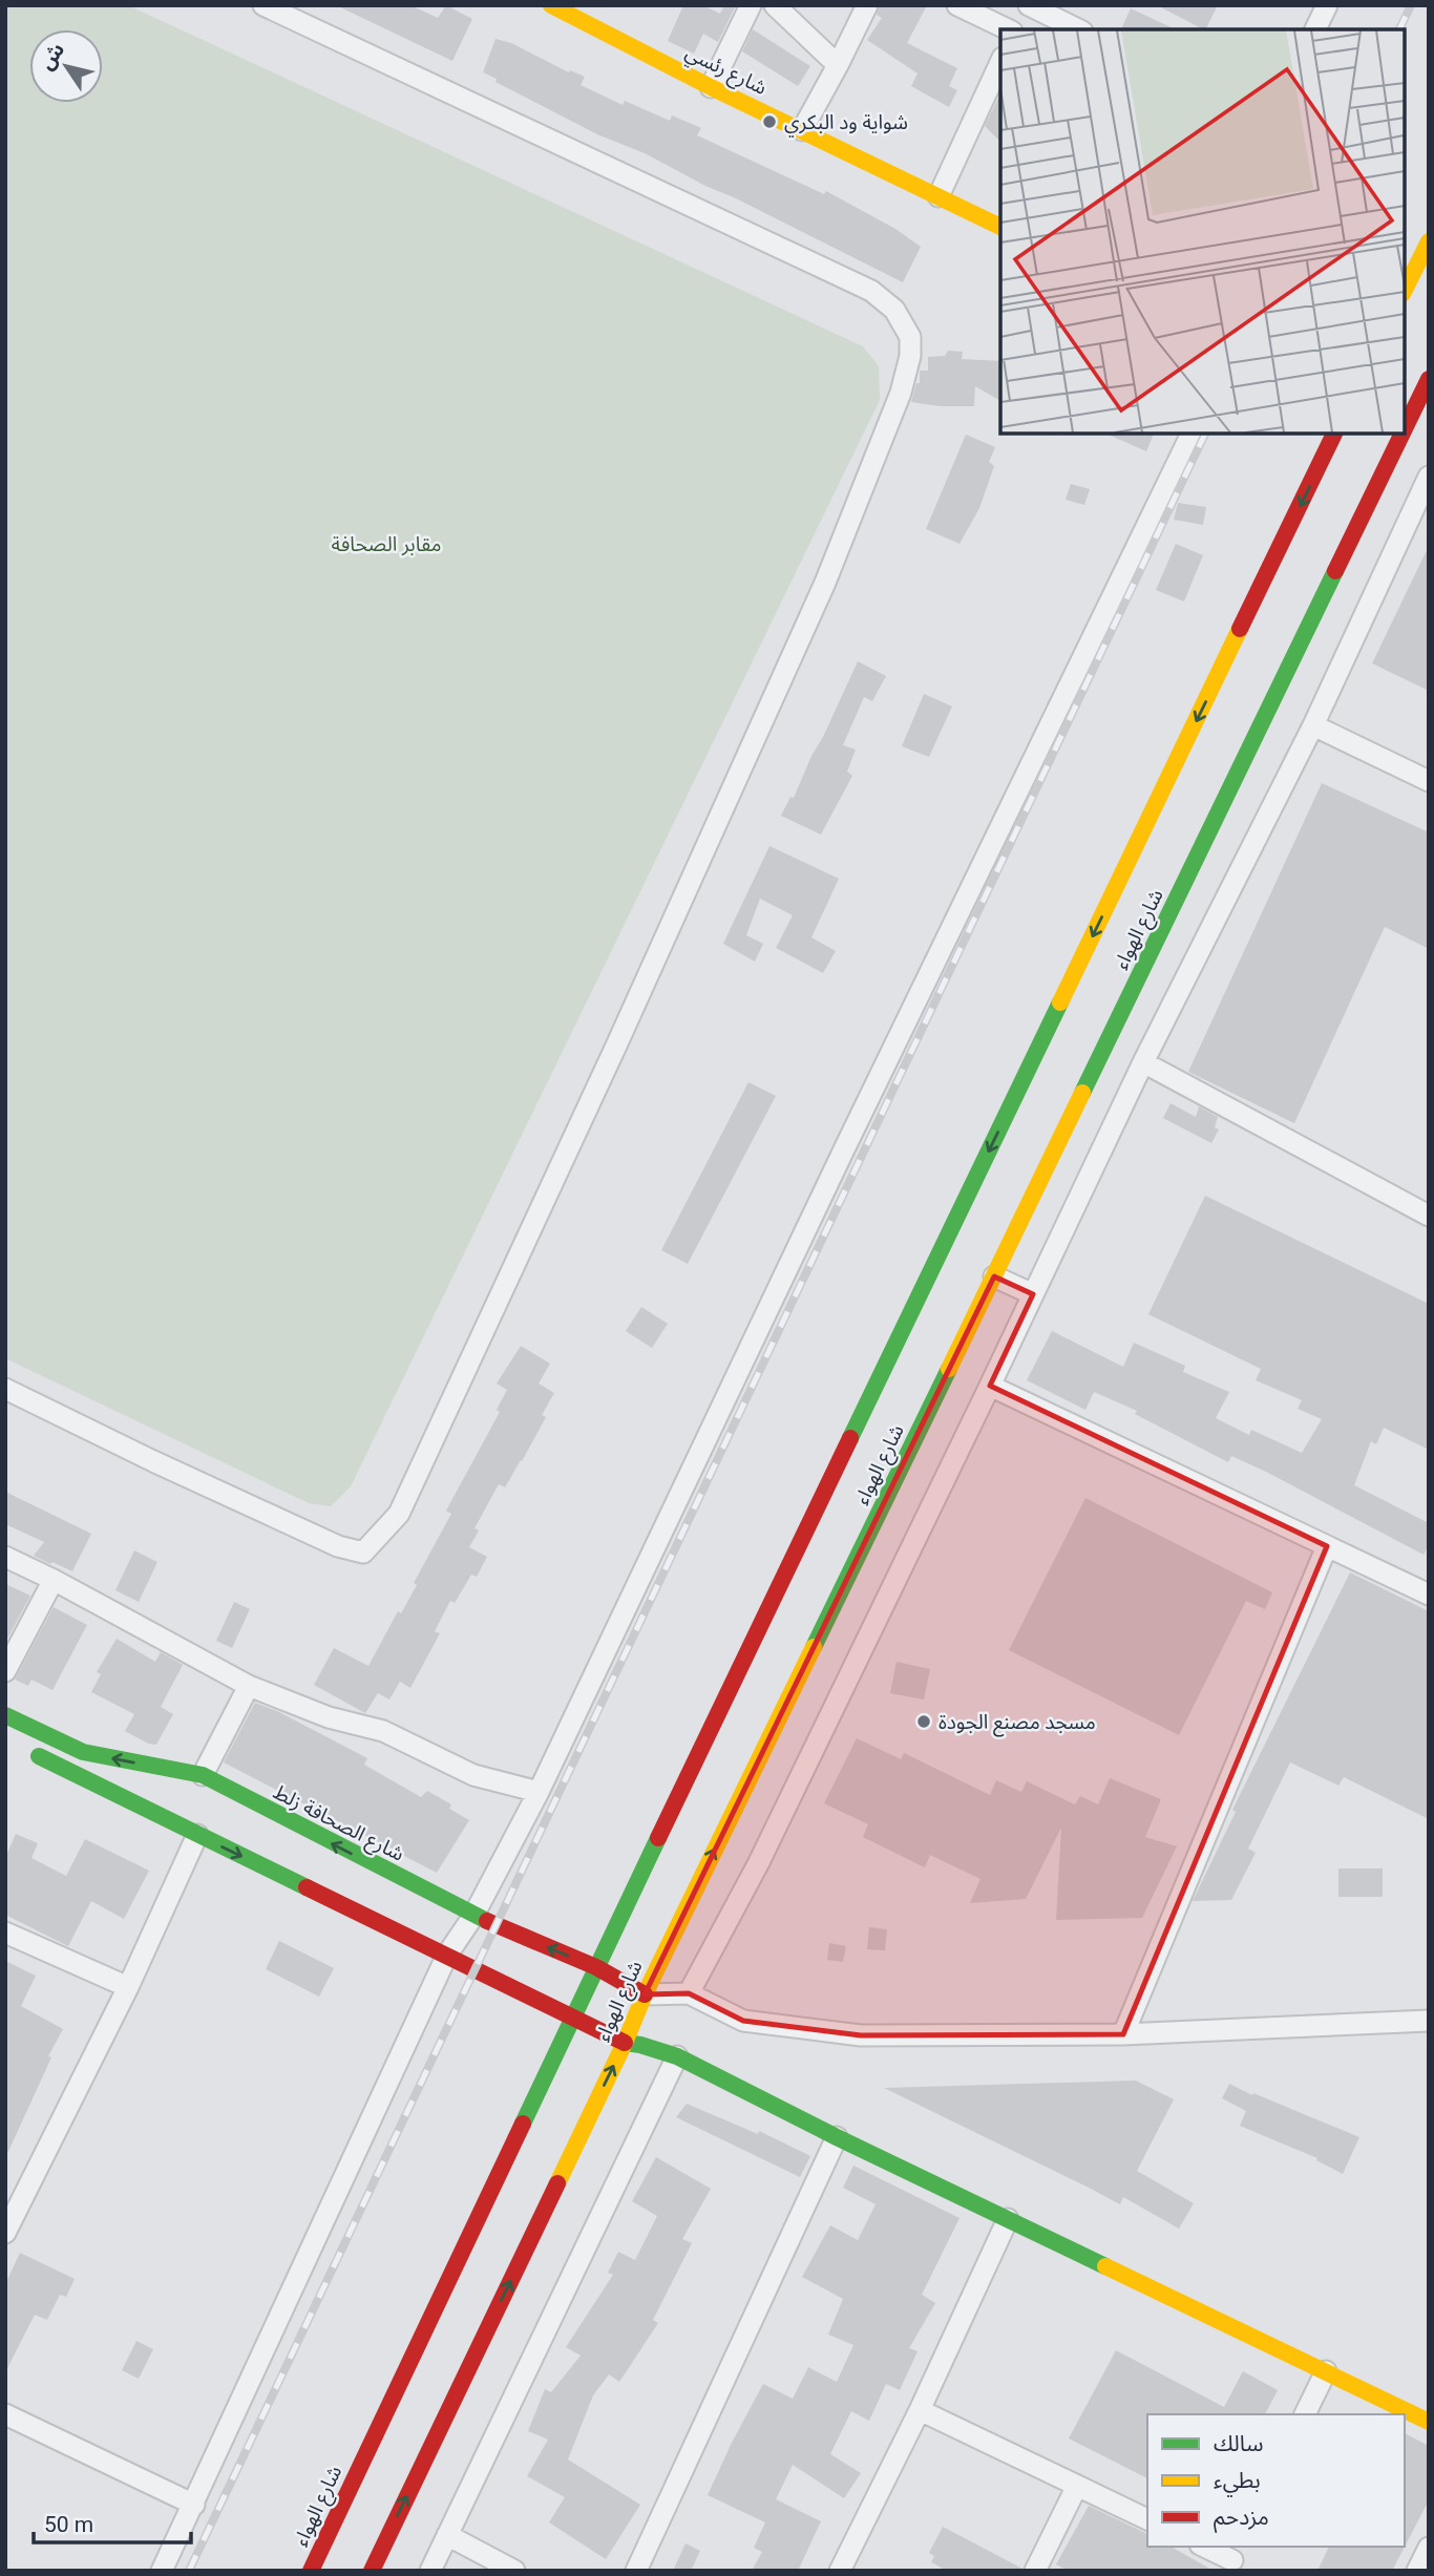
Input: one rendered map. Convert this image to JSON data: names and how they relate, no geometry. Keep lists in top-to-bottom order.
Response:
{
  "streets": {
    "main road": ["شارع رئسي", "شارع الهواء", "شارع الصحافة زلط"]
  },
  "crossings": [
    ["شارع الهواء", "شارع الصحافة زلط"]
  ],
  "parks": ["مقابر الصحافة"],
  "places": ["شواية ود البكري", "مسجد مصنع الجودة"],
  "legend": ["سالك", "بطيء", "مزدحم"],
  "scale_bar": "50 m",
  "north": "top left"
}
